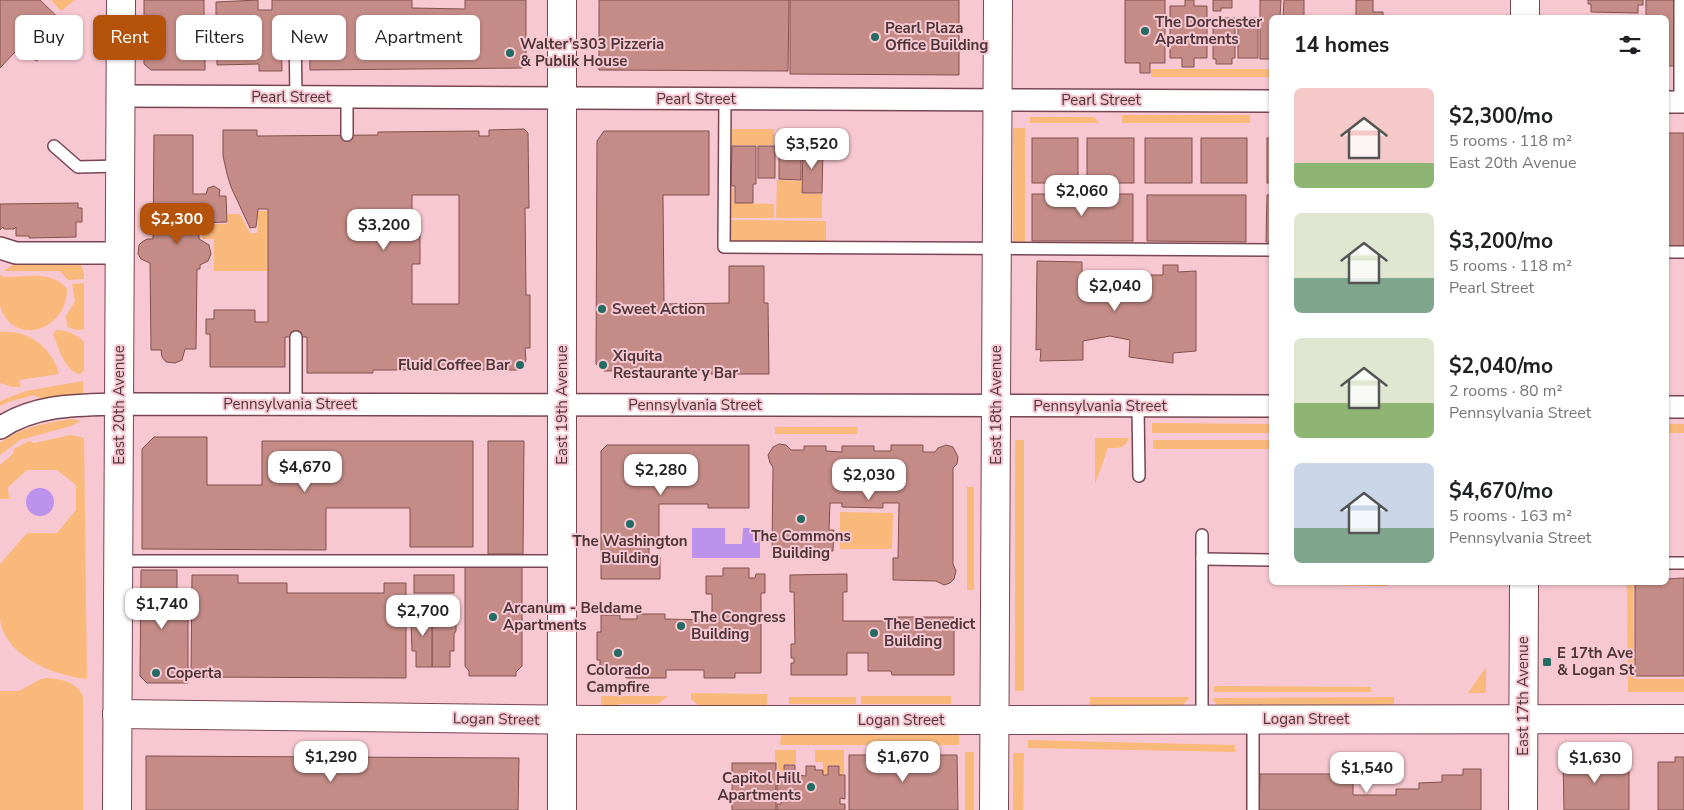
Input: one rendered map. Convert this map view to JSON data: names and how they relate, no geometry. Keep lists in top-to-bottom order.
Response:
{
  "streets": {
    "street": [
      "Pearl Street",
      "Pennsylvania Street",
      "East 20th Avenue",
      "East 19th Avenue",
      "East 18th Avenue",
      "East 17th Avenue",
      "Logan Street"
    ]
  },
  "crossings": [
    ["Pearl Street", "East 20th Avenue"],
    ["Pearl Street", "East 19th Avenue"],
    ["Pearl Street", "East 18th Avenue"],
    ["Pennsylvania Street", "East 20th Avenue"],
    ["Pennsylvania Street", "East 19th Avenue"],
    ["Pennsylvania Street", "East 18th Avenue"],
    ["East 20th Avenue", "Logan Street"],
    ["East 19th Avenue", "Logan Street"],
    ["East 18th Avenue", "Logan Street"],
    ["East 17th Avenue", "Logan Street"]
  ],
  "places": {
    "other": [
      "The Dorchester Apartments",
      "Pearl Plaza Office Building",
      "Walter’s303 Pizzeria & Publik House",
      "Sweet Action",
      "Fluid Coffee Bar",
      "Xiquita Restaurante y Bar",
      "The Commons Building",
      "The Washington Building",
      "Arcanum - Beldame Apartments",
      "The Congress Building",
      "The Benedict Building",
      "Colorado Campfire",
      "Coperta",
      "Capitol Hill Apartments"
    ],
    "transit": ["E 17th Ave & Logan St"]
  },
  "page": {
    "chip": [
      "Buy",
      "Rent",
      "Filters",
      "New",
      "Apartment"
    ],
    "heading": "14 homes",
    "list": [
      {
        "name": "$2,300/mo",
        "note": "5 rooms · 118 m² · East 20th Avenue"
      },
      {
        "name": "$3,200/mo",
        "note": "5 rooms · 118 m² · Pearl Street"
      },
      {
        "name": "$2,040/mo",
        "note": "2 rooms · 80 m² · Pennsylvania Street"
      },
      {
        "name": "$4,670/mo",
        "note": "5 rooms · 163 m² · Pennsylvania Street"
      }
    ],
    "price": [
      "$3,520",
      "$2,060",
      "$2,300",
      "$3,200",
      "$2,040",
      "$4,670",
      "$2,280",
      "$2,030",
      "$1,740",
      "$2,700",
      "$1,290",
      "$1,670",
      "$1,630",
      "$1,540"
    ]
  }
}
